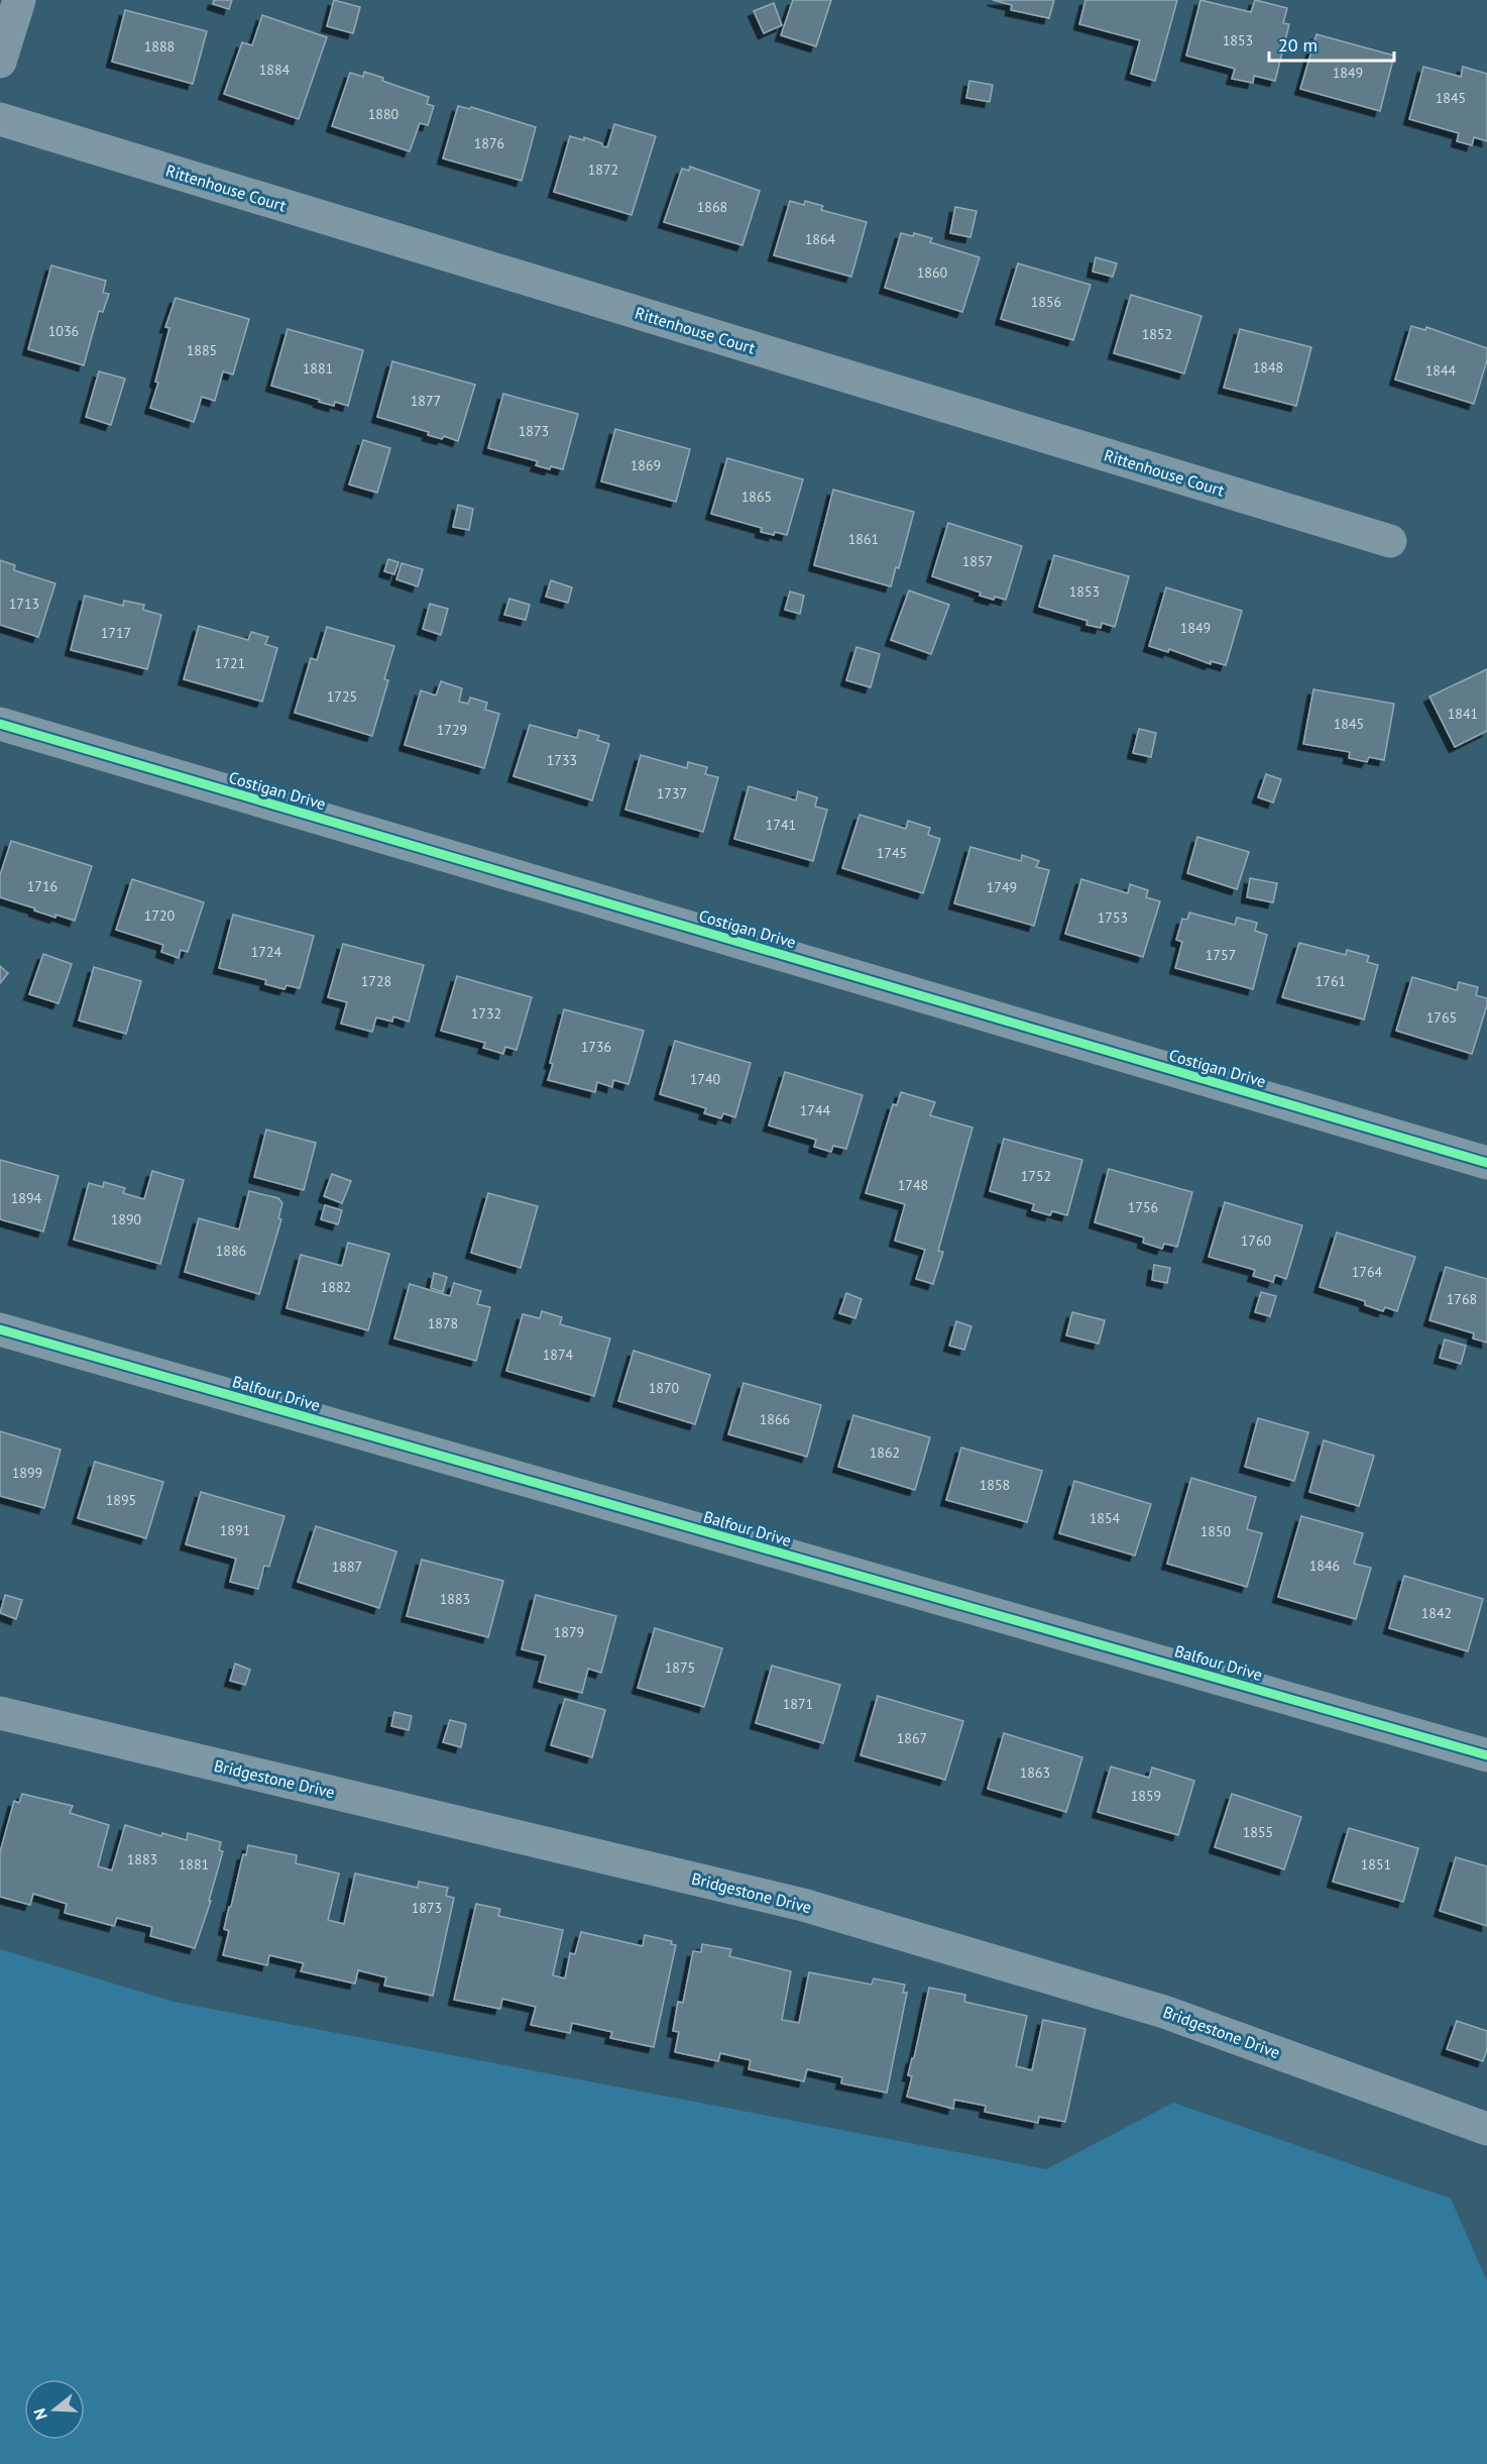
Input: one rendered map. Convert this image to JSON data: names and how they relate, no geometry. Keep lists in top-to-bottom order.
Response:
{
  "streets": {
    "street": [
      "Rittenhouse Court",
      "Costigan Drive",
      "Balfour Drive",
      "Bridgestone Drive"
    ]
  },
  "house_numbers": [
    "1853",
    "1888",
    "1884",
    "1849",
    "1845",
    "1880",
    "1876",
    "1872",
    "1868",
    "1864",
    "1860",
    "1856",
    "1036",
    "1852",
    "1885",
    "1848",
    "1881",
    "1844",
    "1877",
    "1873",
    "1869",
    "1865",
    "1861",
    "1857",
    "1853",
    "1713",
    "1849",
    "1717",
    "1721",
    "1725",
    "1841",
    "1845",
    "1729",
    "1733",
    "1737",
    "1741",
    "1745",
    "1716",
    "1749",
    "1720",
    "1753",
    "1724",
    "1757",
    "1728",
    "1761",
    "1732",
    "1765",
    "1736",
    "1740",
    "1744",
    "1752",
    "1748",
    "1894",
    "1756",
    "1890",
    "1760",
    "1886",
    "1764",
    "1882",
    "1768",
    "1878",
    "1874",
    "1870",
    "1866",
    "1862",
    "1899",
    "1858",
    "1895",
    "1854",
    "1891",
    "1850",
    "1846",
    "1887",
    "1883",
    "1842",
    "1879",
    "1875",
    "1871",
    "1867",
    "1863",
    "1859",
    "1855",
    "1883",
    "1881",
    "1851",
    "1873"
  ],
  "scale_bar": "20 m",
  "north": "left"
}
